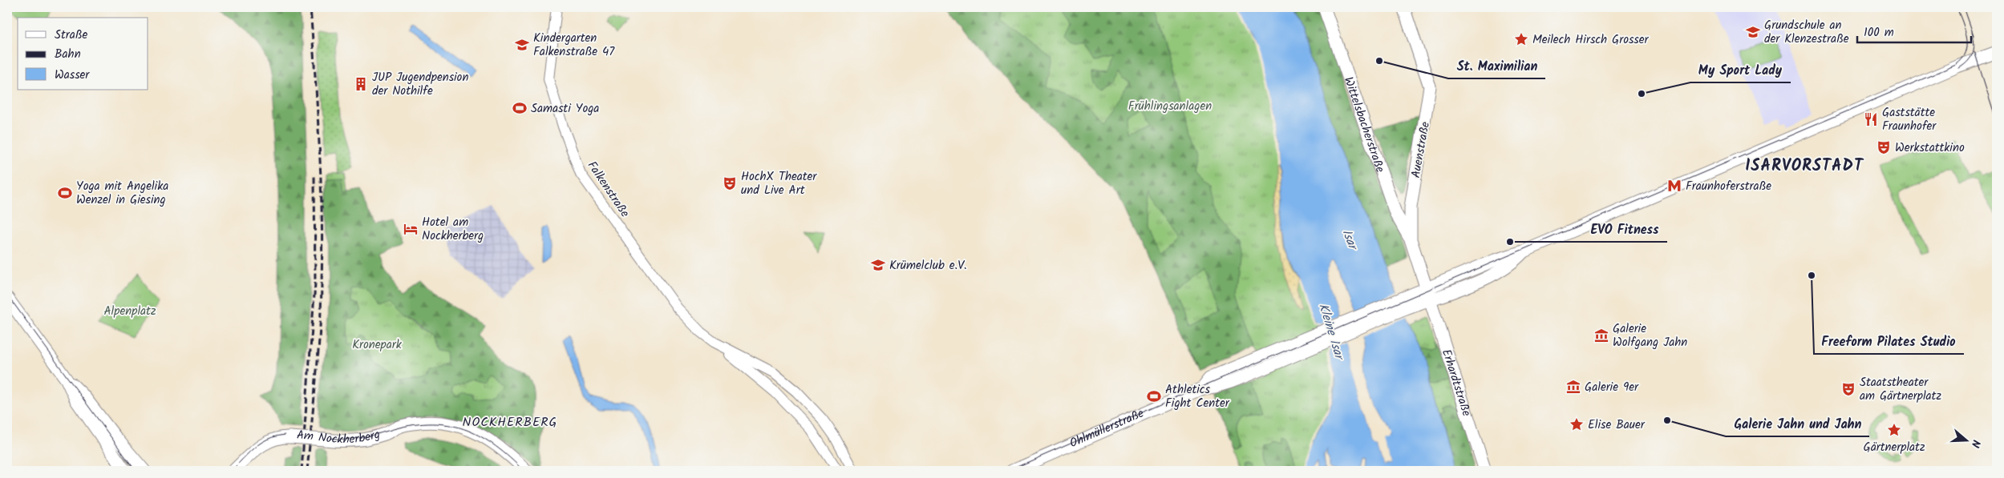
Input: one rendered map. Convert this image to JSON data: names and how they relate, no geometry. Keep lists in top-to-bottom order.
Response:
{
  "streets": {
    "main road": [
      "Wittelsbacherstraße",
      "Auenstraße",
      "Erhardtstraße",
      "Ohlmüllerstraße",
      "Am Nockherberg"
    ],
    "street": ["Falkenstraße"]
  },
  "crossings": [
    ["Wittelsbacherstraße", "Auenstraße"],
    ["Auenstraße", "Erhardtstraße"]
  ],
  "districts": ["ISARVORSTADT", "NOCKHERBERG"],
  "water": ["Isar", "Kleine Isar"],
  "parks": ["Frühlingsanlagen", "Alpenplatz", "Kronepark"],
  "places": {
    "school or university": ["Grundschule an der Klenzestraße", "Kindergarten Falkenstraße 47", "Krümelclub e.V."],
    "place": ["Meilech Hirsch Grosser", "Elise Bauer", "Gärtnerplatz"],
    "other": [
      "St. Maximilian",
      "My Sport Lady",
      "EVO Fitness",
      "Freeform Pilates Studio",
      "Galerie Jahn und Jahn"
    ],
    "building": ["JUP Jugendpension der Nothilfe"],
    "sports": ["Samasti Yoga", "Yoga mit Angelika Wenzel in Giesing", "Athletics Fight Center"],
    "restaurant": ["Gaststätte Fraunhofer"],
    "theatre": ["Werkstattkino", "HochX Theater und Live Art", "Staatstheater am Gärtnerplatz"],
    "metro station": ["Fraunhoferstraße"],
    "hotel": ["Hotel am Nockherberg"],
    "museum": ["Galerie Wolfgang Jahn", "Galerie 9er"]
  },
  "legend": ["Straße", "Bahn", "Wasser"],
  "scale_bar": "100 m",
  "north": "right"
}
